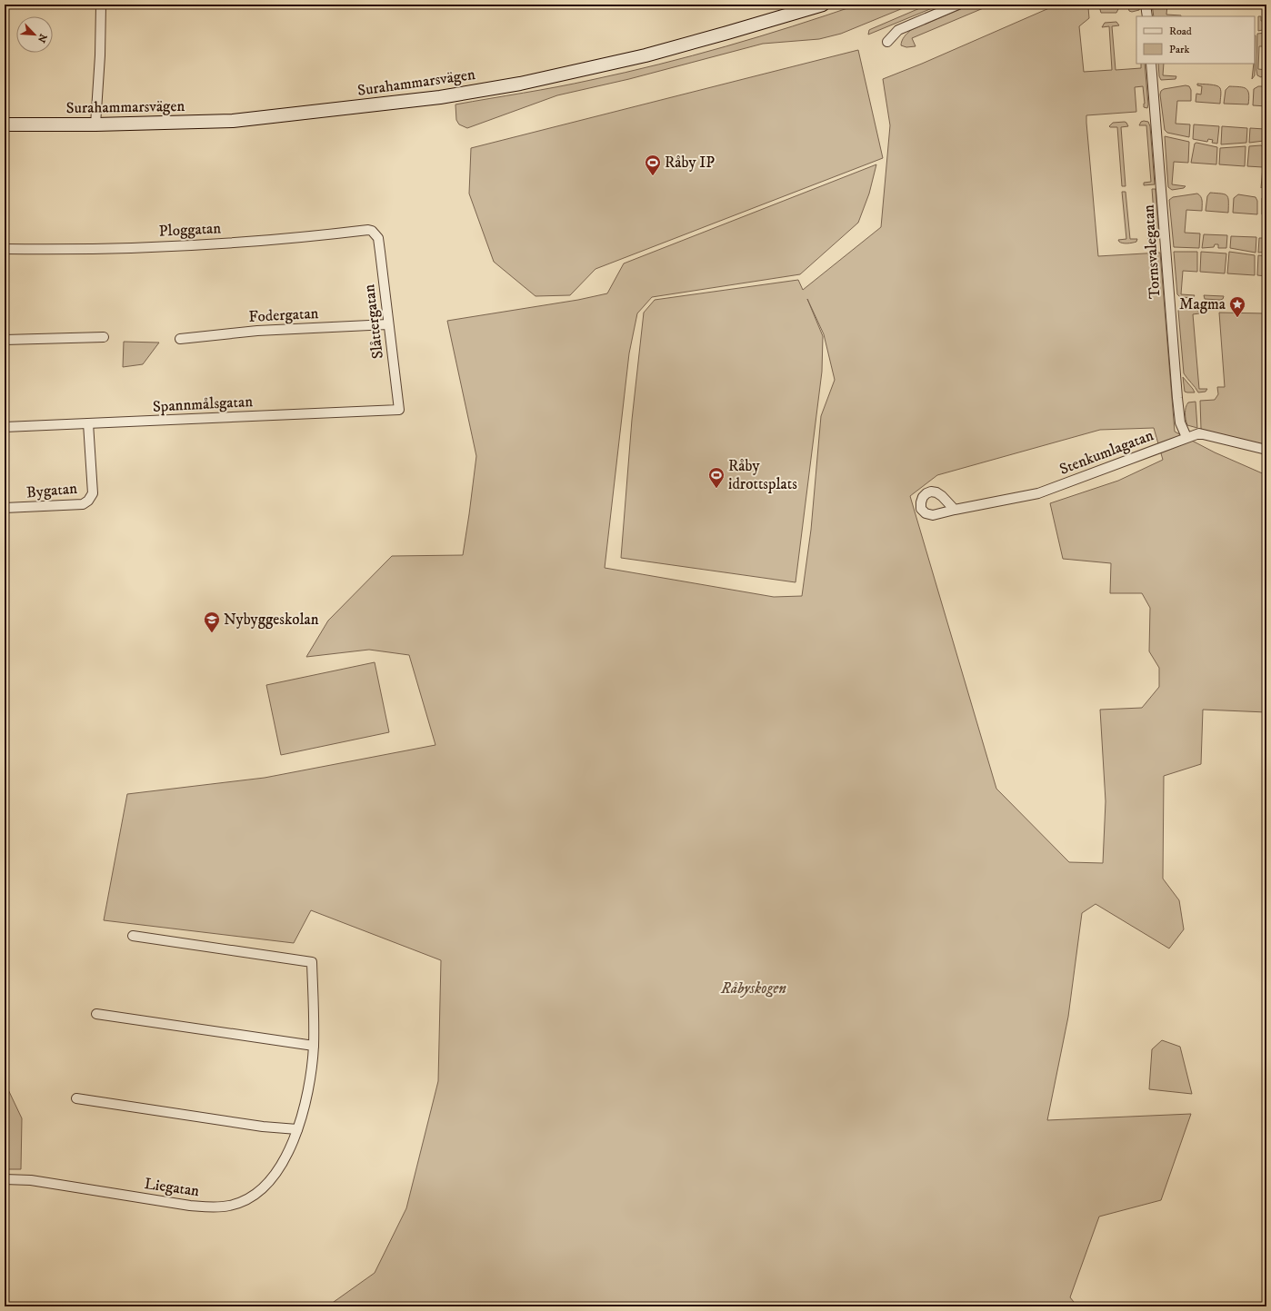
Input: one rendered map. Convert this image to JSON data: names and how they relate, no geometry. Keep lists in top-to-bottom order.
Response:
{
  "streets": {
    "main road": ["Surahammarsvägen"],
    "street": [
      "Ploggatan",
      "Tornsvalegatan",
      "Fodergatan",
      "Slåttergatan",
      "Spannmålsgatan",
      "Stenkumlagatan",
      "Bygatan",
      "Liegatan"
    ]
  },
  "crossings": [
    ["Ploggatan", "Slåttergatan"],
    ["Tornsvalegatan", "Stenkumlagatan"],
    ["Fodergatan", "Slåttergatan"],
    ["Slåttergatan", "Spannmålsgatan"],
    ["Spannmålsgatan", "Bygatan"]
  ],
  "parks": ["Råbyskogen"],
  "places": {
    "sports": ["Råby IP", "Råby idrottsplats"],
    "place": ["Magma"],
    "school or university": ["Nybyggeskolan"]
  },
  "legend": ["Road", "Park"],
  "north": "bottom right"
}
